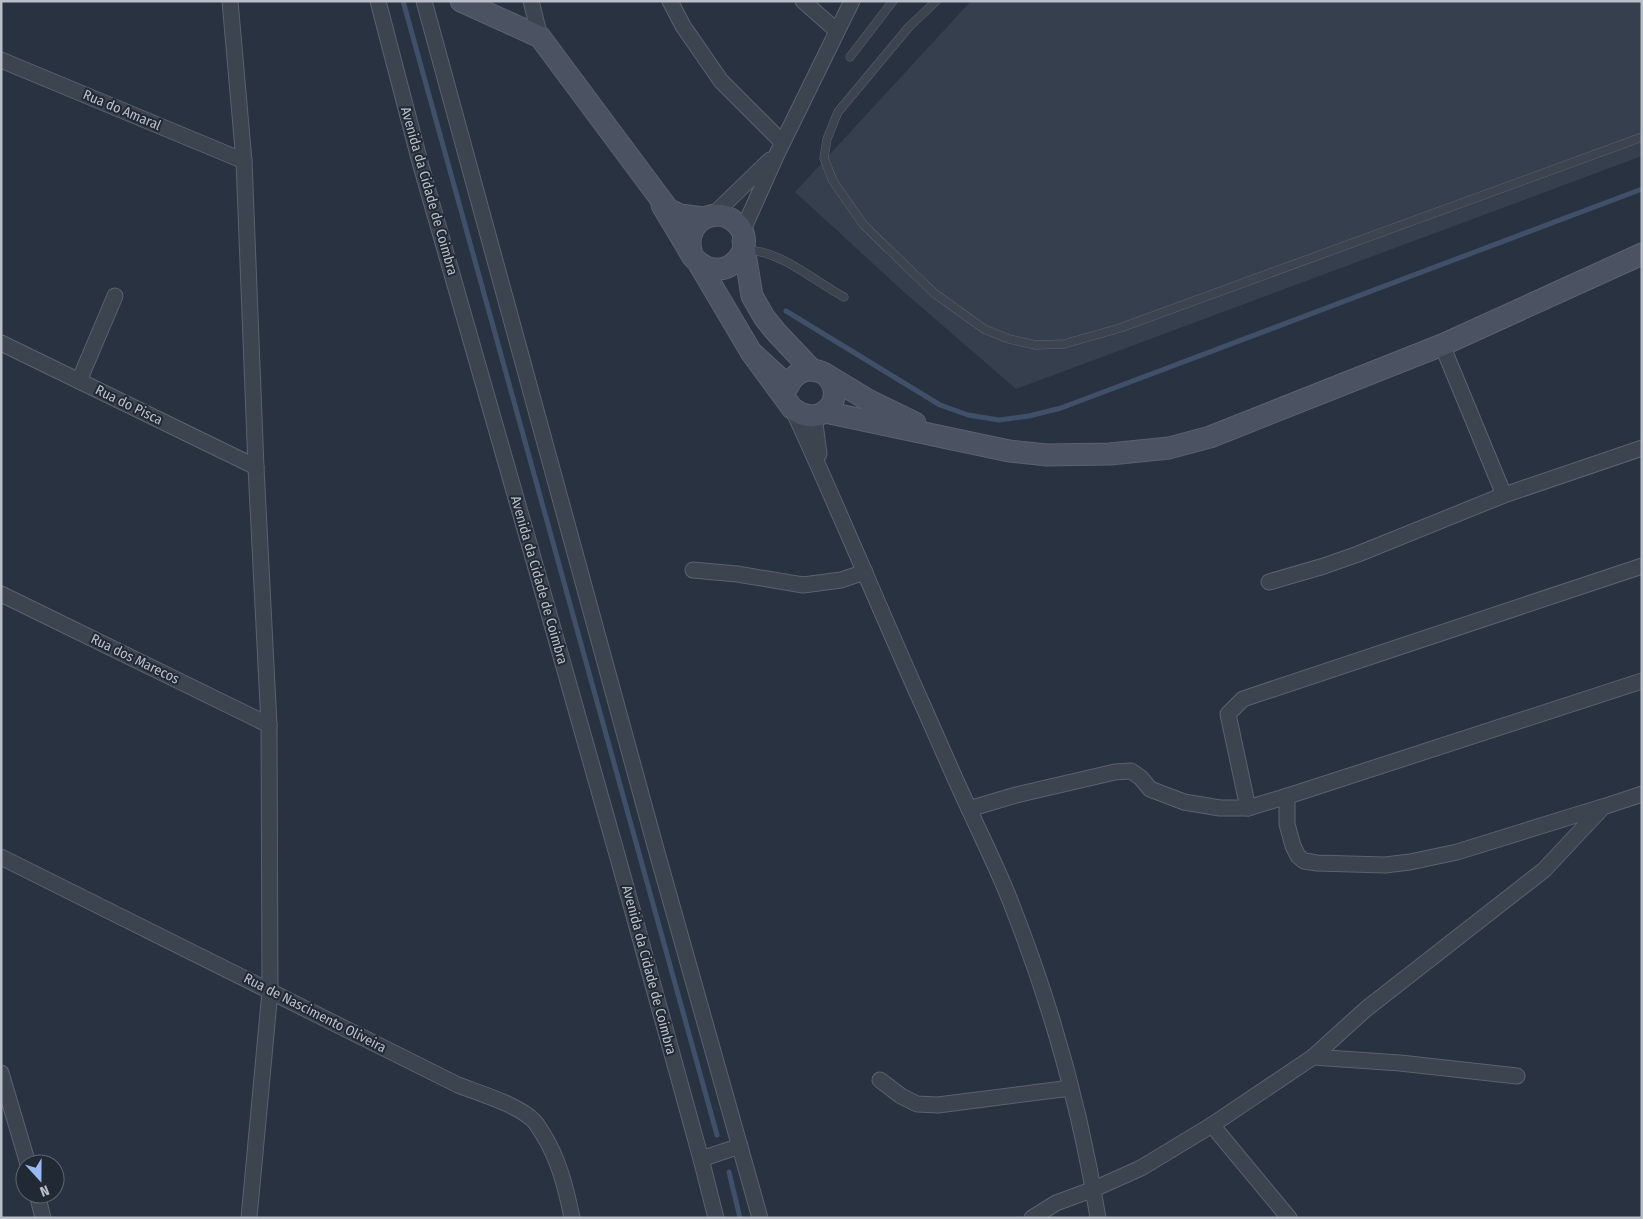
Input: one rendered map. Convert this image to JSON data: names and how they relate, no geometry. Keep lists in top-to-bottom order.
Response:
{
  "streets": {
    "street": [
      "Rua do Amaral",
      "Avenida da Cidade de Coimbra",
      "Rua do Pisca",
      "Rua dos Marecos",
      "Rua de Nascimento Oliveira"
    ]
  },
  "north": "bottom"
}
